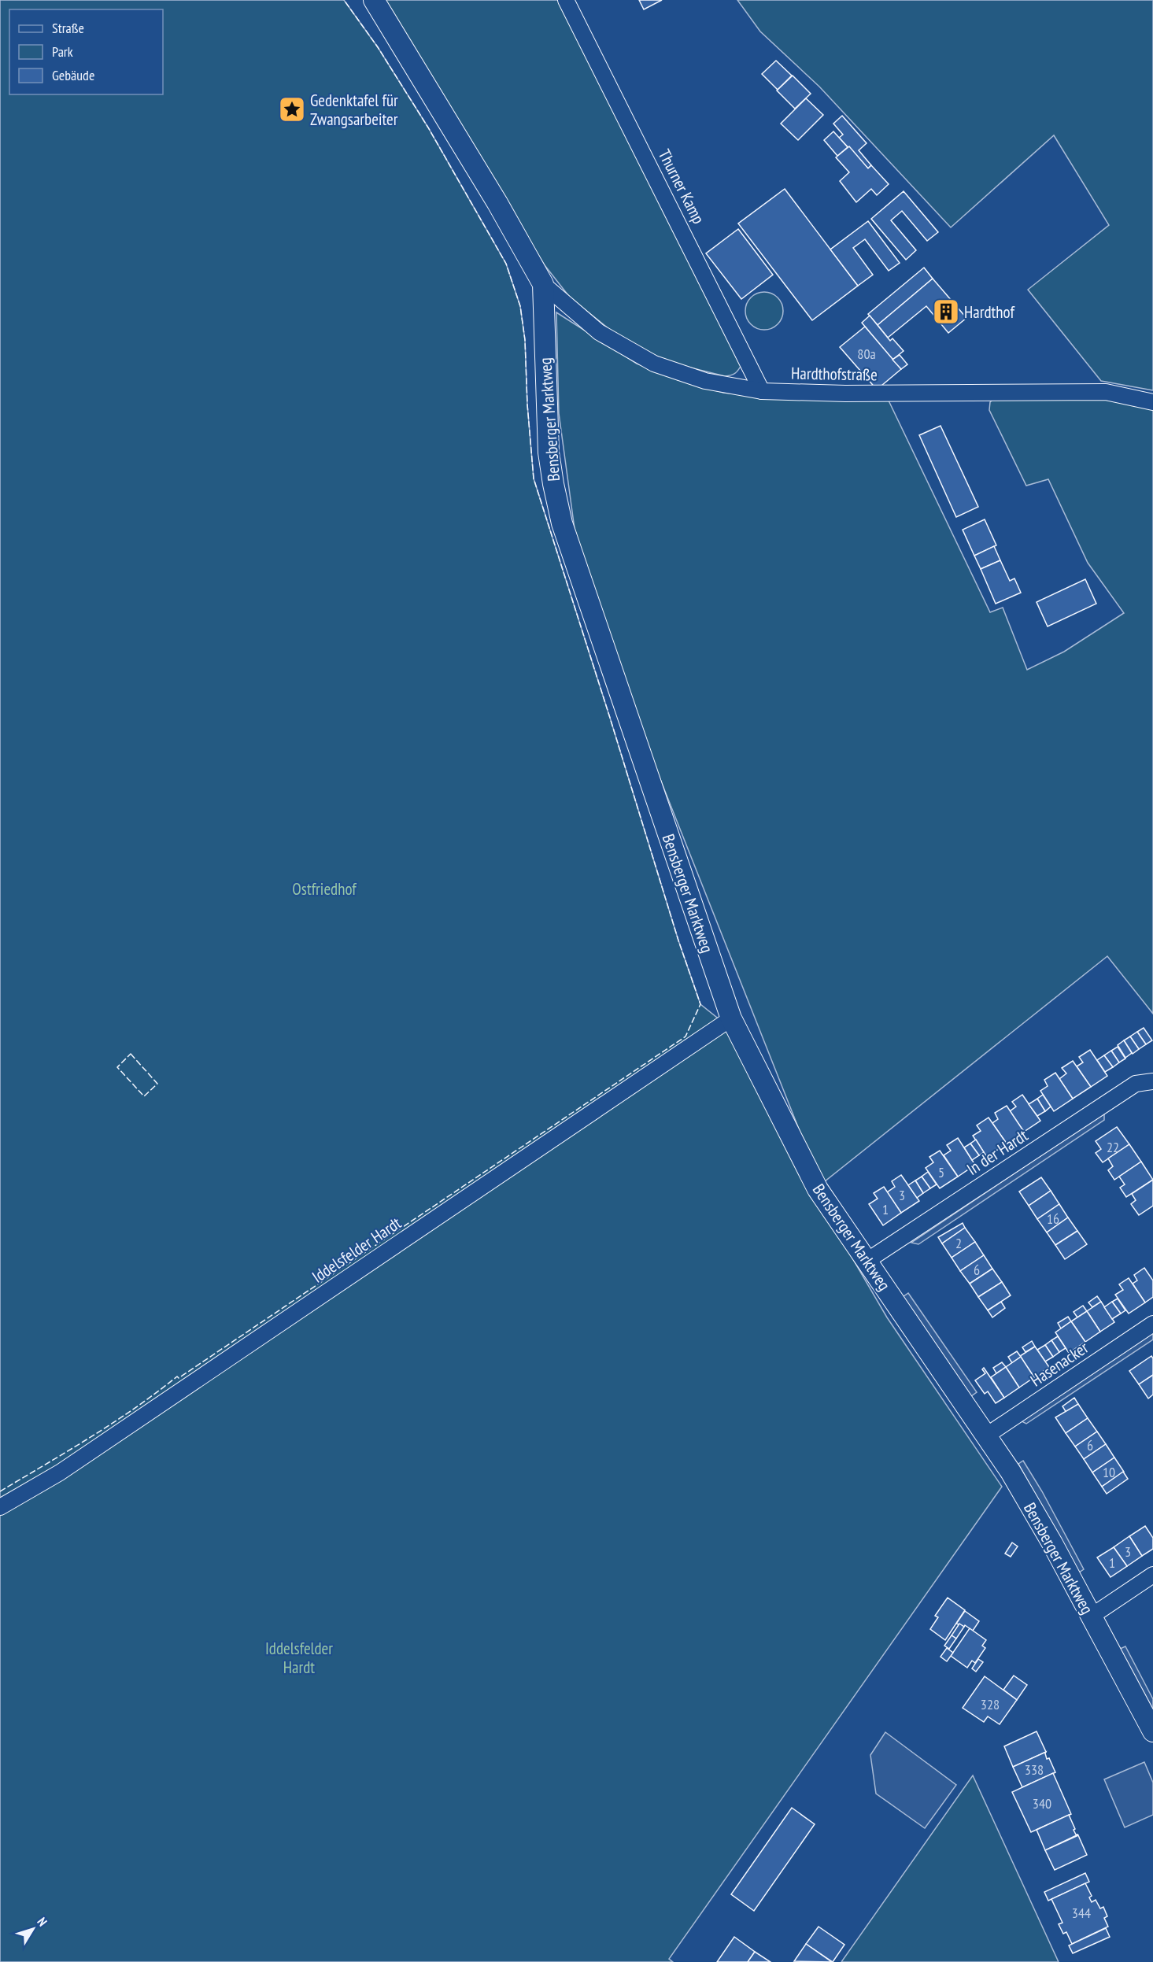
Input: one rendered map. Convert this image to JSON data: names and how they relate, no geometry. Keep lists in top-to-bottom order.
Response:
{
  "streets": {
    "street": [
      "Thurner Kamp",
      "Hardthofstraße",
      "Bensberger Marktweg",
      "In der Hardt",
      "Iddelsfelder Hardt",
      "Hasenacker"
    ]
  },
  "crossings": [
    ["Thurner Kamp", "Hardthofstraße"],
    ["Hardthofstraße", "Bensberger Marktweg"],
    ["Bensberger Marktweg", "In der Hardt"],
    ["Bensberger Marktweg", "Iddelsfelder Hardt"],
    ["Bensberger Marktweg", "Hasenacker"]
  ],
  "parks": ["Ostfriedhof", "Iddelsfelder Hardt"],
  "places": {
    "place": ["Gedenktafel für Zwangsarbeiter"],
    "building": ["Hardthof"]
  },
  "house_numbers": [
    "80a",
    "22",
    "5",
    "3",
    "1",
    "16",
    "2",
    "6",
    "6",
    "10",
    "3",
    "1",
    "328",
    "338",
    "340",
    "344"
  ],
  "legend": ["Straße", "Park", "Gebäude"],
  "north": "top right"
}
